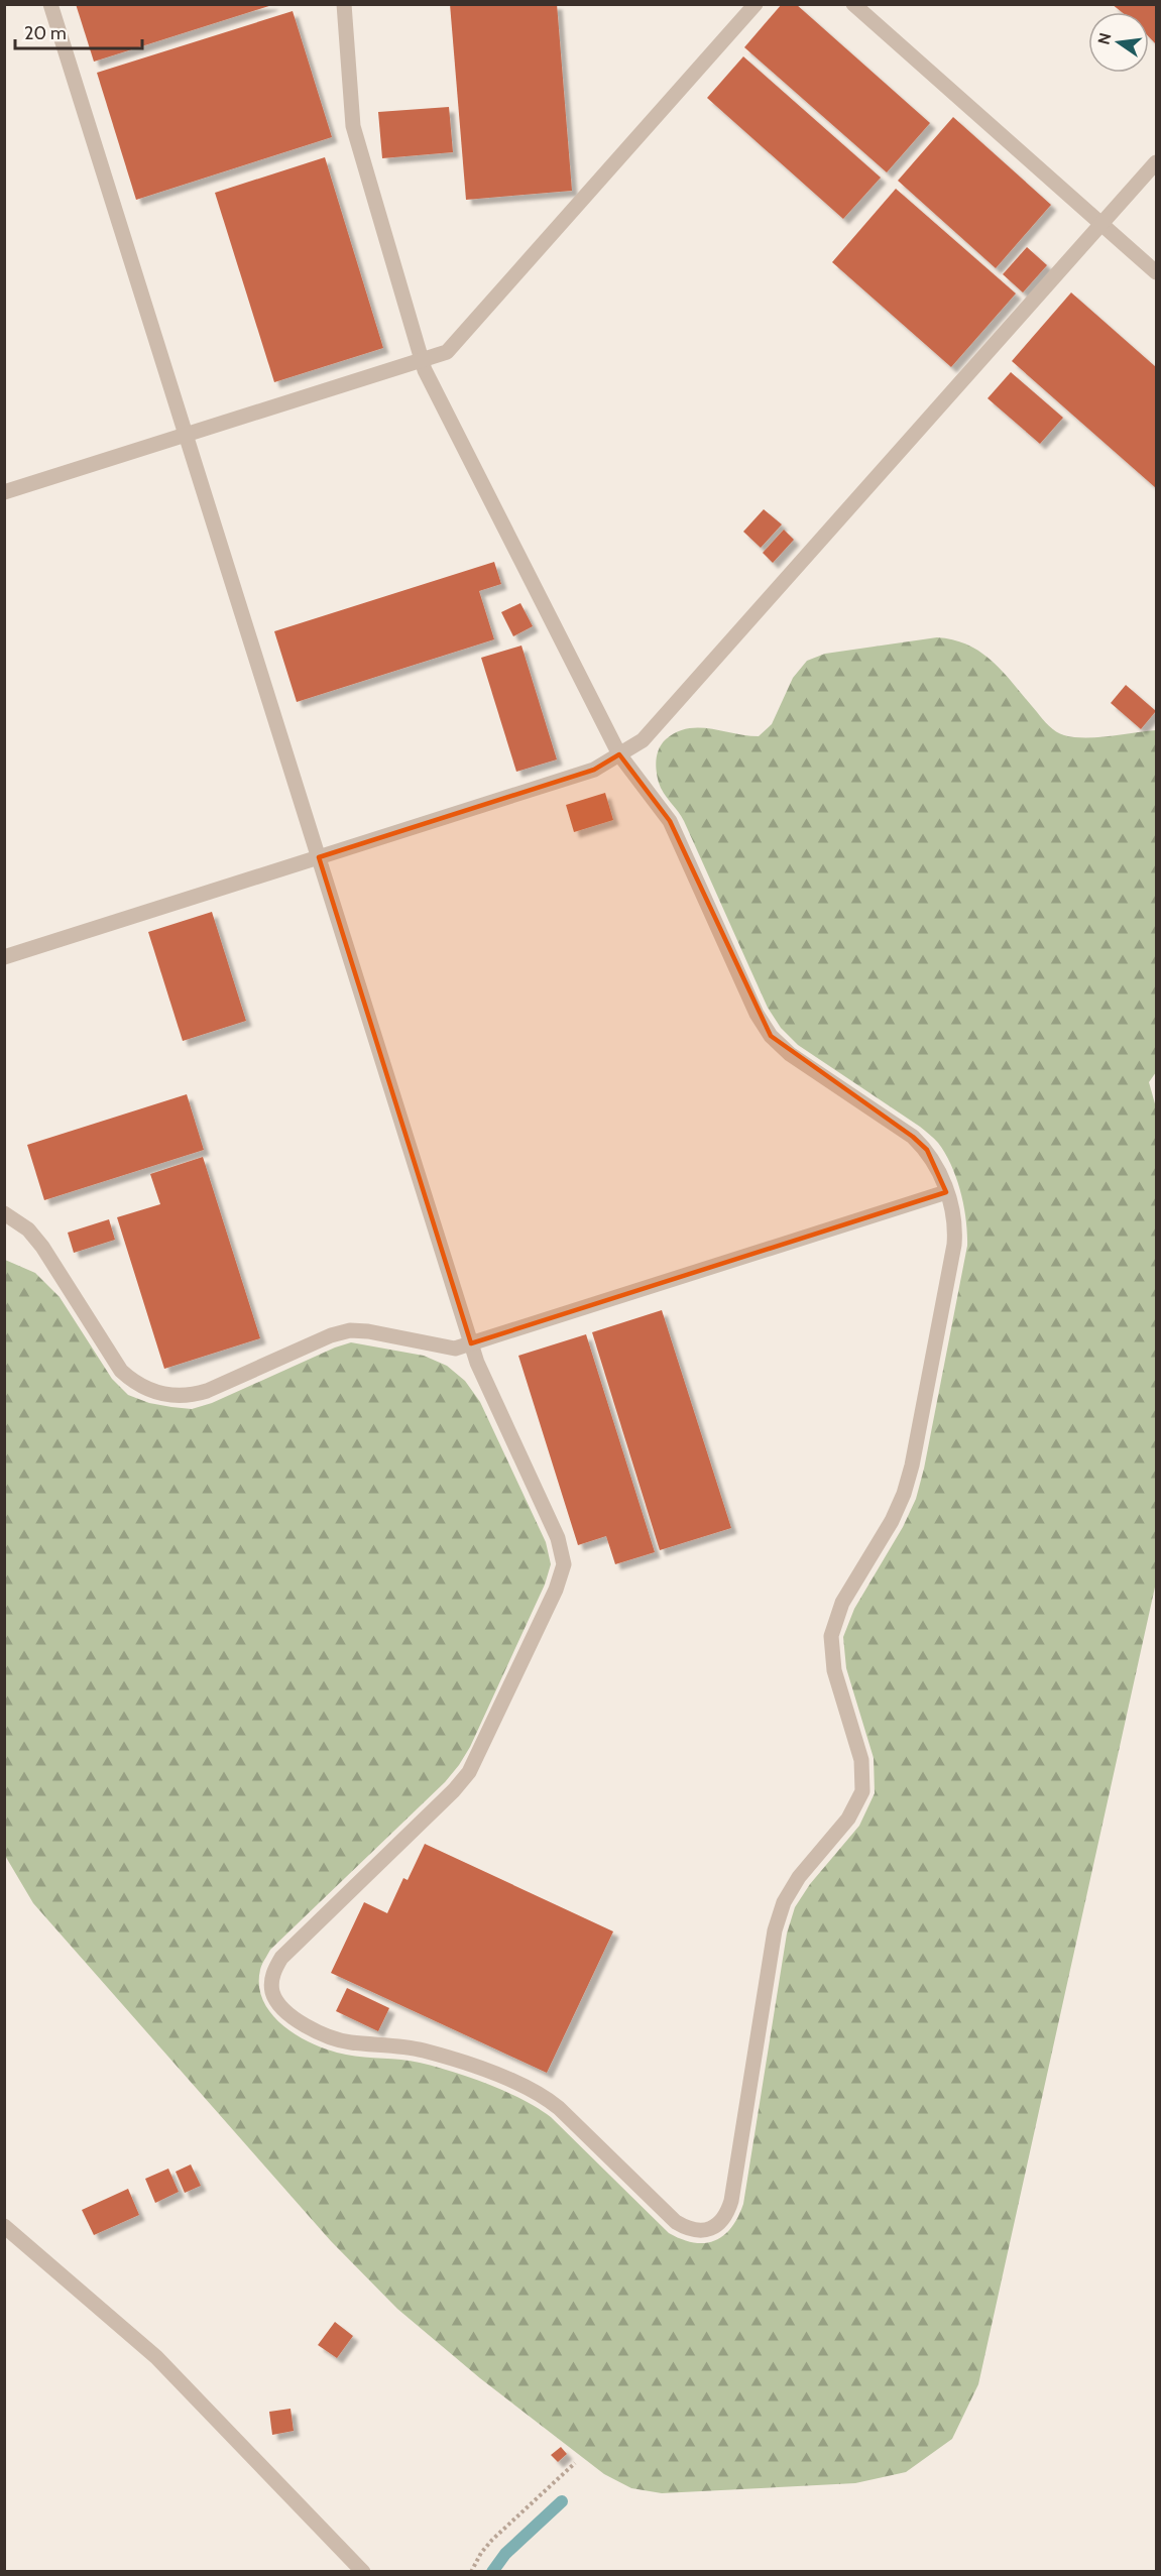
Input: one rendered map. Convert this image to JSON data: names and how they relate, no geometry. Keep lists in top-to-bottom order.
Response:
{
  "scale_bar": "20 m",
  "north": "left"
}
